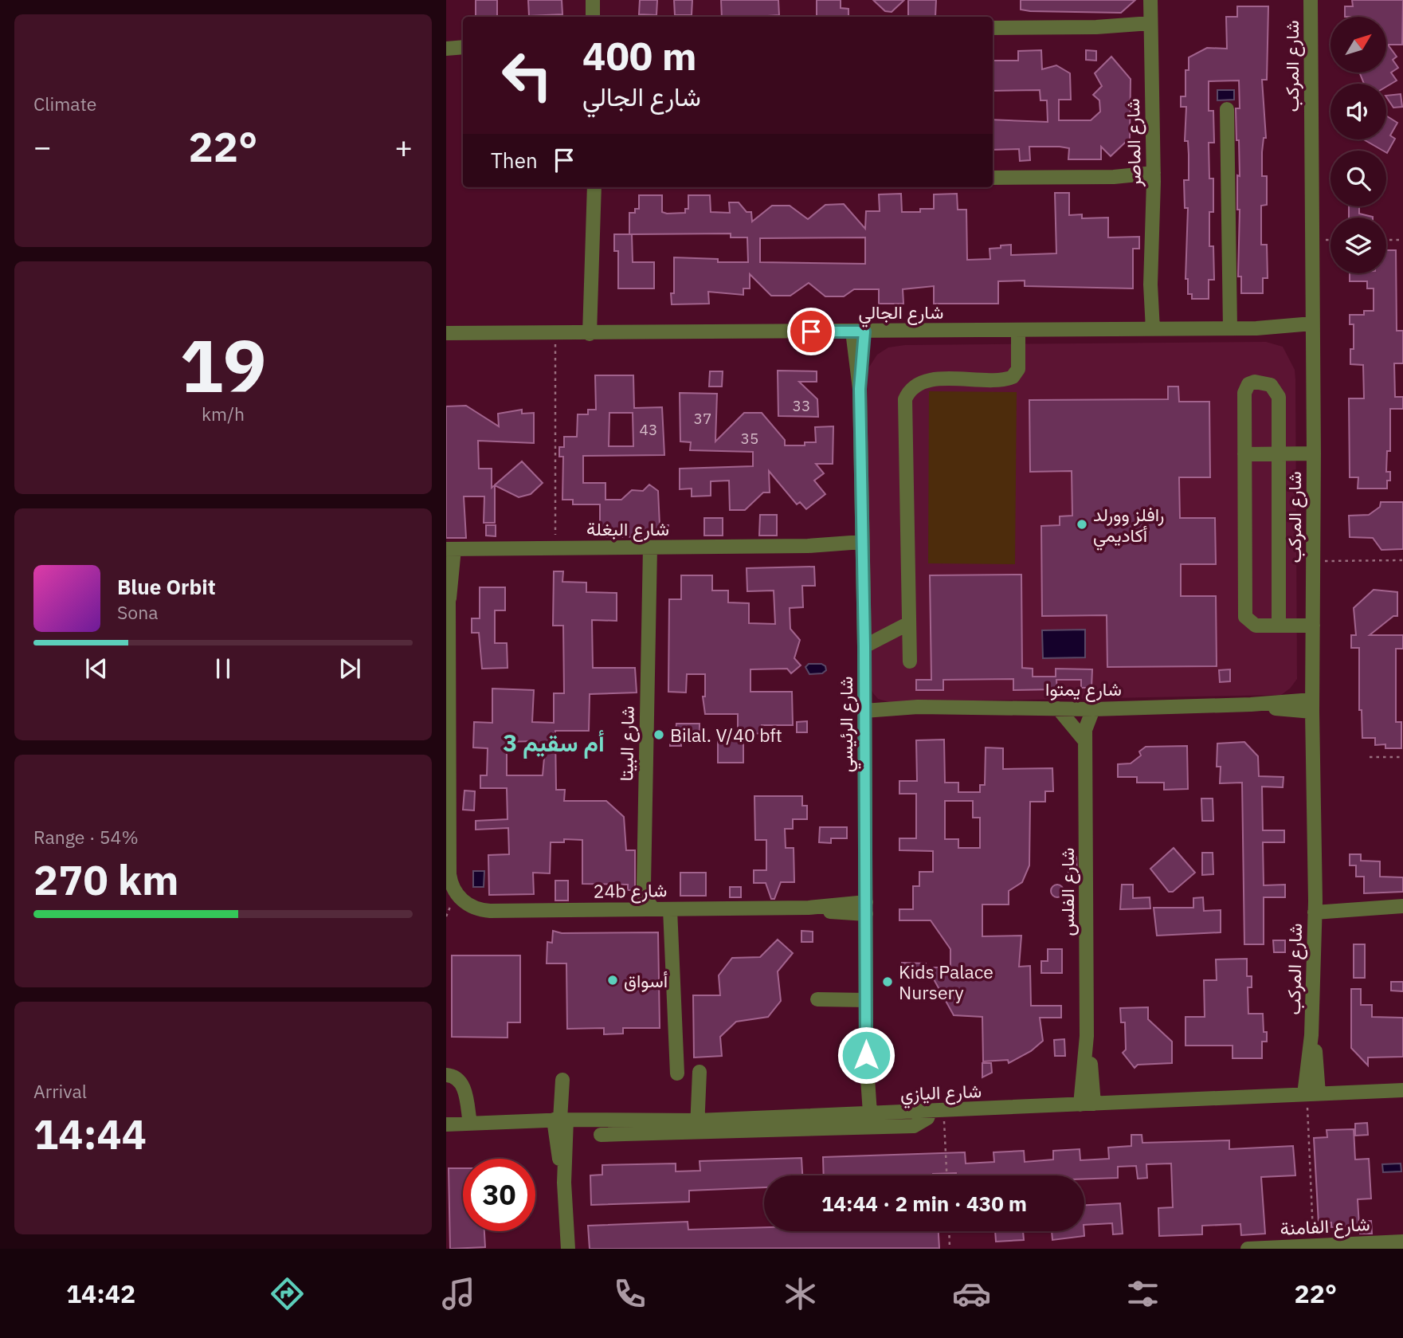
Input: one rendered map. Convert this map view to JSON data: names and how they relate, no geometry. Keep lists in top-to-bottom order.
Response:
{
  "streets": {
    "street": [
      "شارع المركب",
      "شارع الماصر",
      "شارع الجالي",
      "شارع البغلة",
      "شارع يمتوا",
      "شارع الرئيسي",
      "شارع البيتا",
      "24b شارع",
      "شارع الفلس",
      "شارع اليازي",
      "شارع الفامنة"
    ]
  },
  "crossings": [
    ["شارع المركب", "شارع الجالي"],
    ["شارع المركب", "شارع يمتوا"],
    ["شارع المركب", "شارع اليازي"],
    ["شارع الماصر", "شارع الجالي"],
    ["شارع الجالي", "شارع الرئيسي"],
    ["شارع البغلة", "شارع الرئيسي"],
    ["شارع البغلة", "شارع البيتا"],
    ["شارع يمتوا", "شارع الرئيسي"],
    ["شارع يمتوا", "شارع الفلس"],
    ["شارع الرئيسي", "24b شارع"],
    ["شارع الرئيسي", "شارع اليازي"],
    ["شارع البيتا", "24b شارع"],
    ["شارع الفلس", "شارع اليازي"]
  ],
  "districts": ["أم سقيم 3"],
  "places": [
    "رافلز وورلد أكاديمي",
    "Bilal. V/40 bft",
    "أسواق",
    "Kids Palace Nursery"
  ],
  "house_numbers": [
    "33",
    "37",
    "43",
    "35"
  ],
  "north": "top right",
  "page": {
    "tile": [
      "Climate",
      ["19", "km/h"],
      ["Range · 54%", "270 km"],
      ["Arrival", "14:44"]
    ],
    "turn": ["400 m", "شارع الجالي"],
    "heat": ["−", "22°", "+"],
    "then": "Then",
    "song": ["Blue Orbit", "Sona"],
    "limit": "30",
    "trip": "14:44 · 2 min · 430 m",
    "tabs": ["14:42", "22°"]
  }
}
